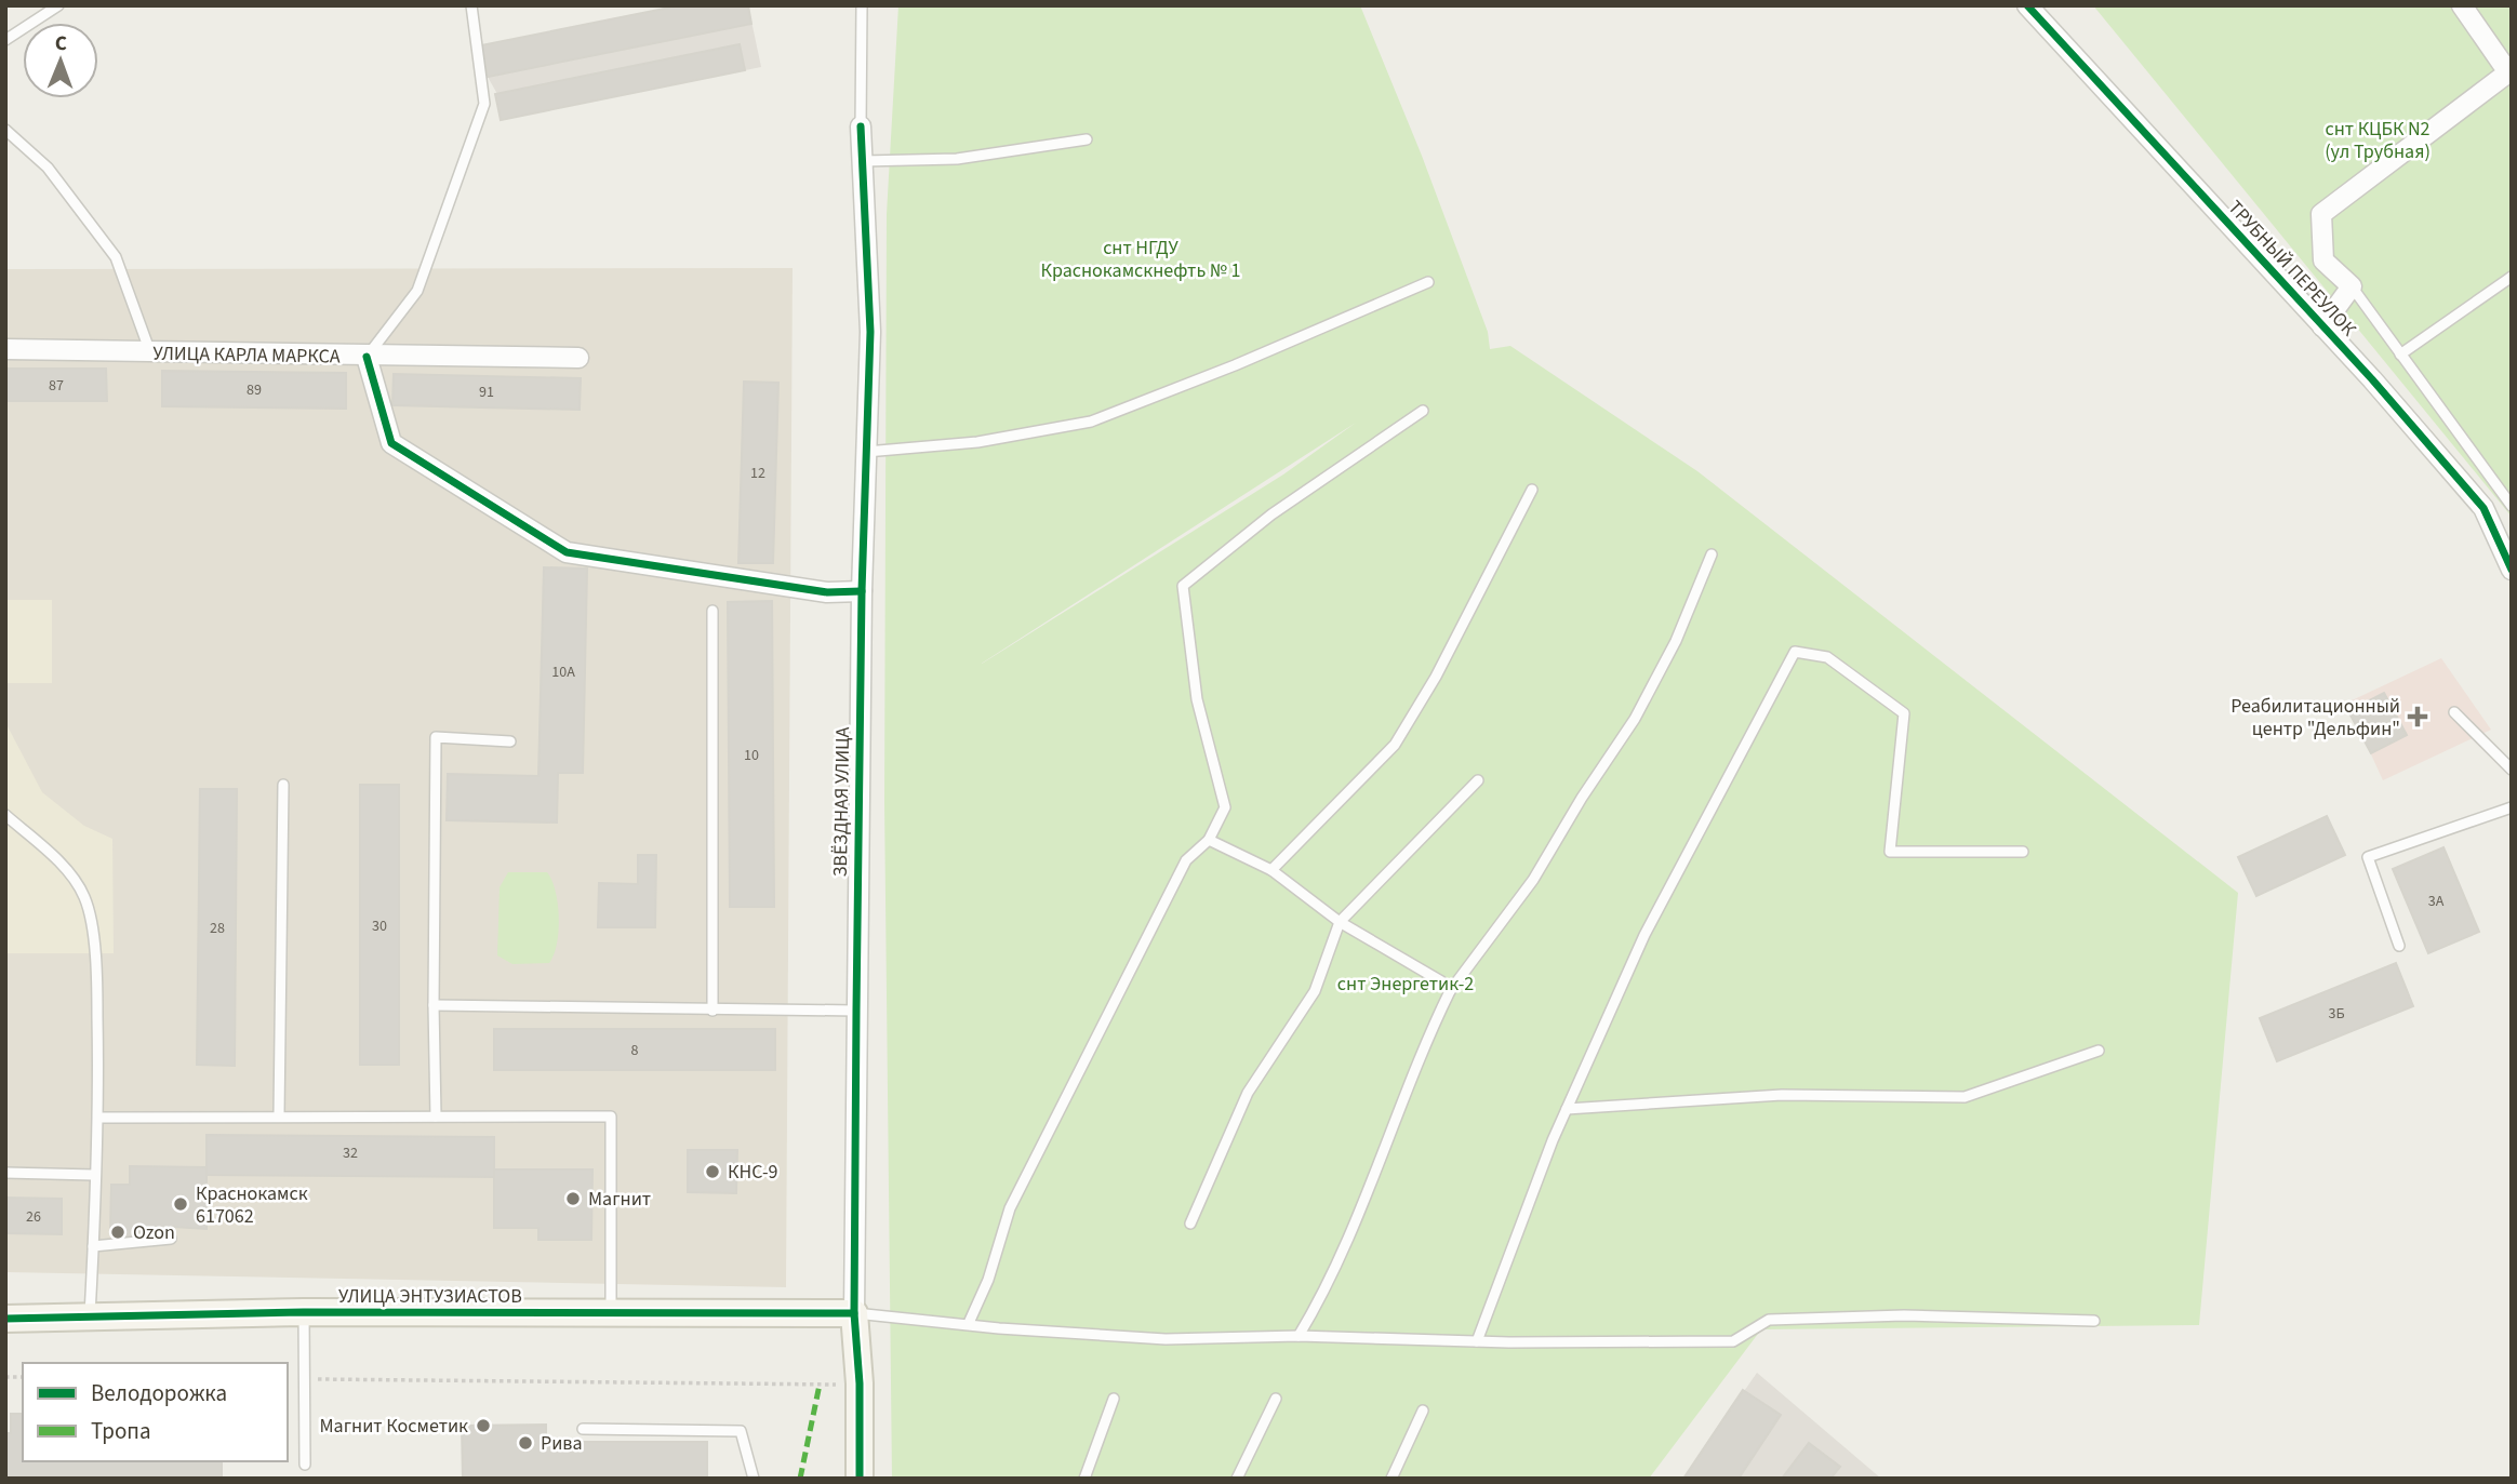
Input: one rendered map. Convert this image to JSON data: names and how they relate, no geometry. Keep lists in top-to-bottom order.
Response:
{
  "streets": {
    "street": [
      "ТРУБНЫЙ ПЕРЕУЛОК",
      "УЛИЦА КАРЛА МАРКСА",
      "ЗВЁЗДНАЯ УЛИЦА",
      "УЛИЦА ЭНТУЗИАСТОВ"
    ]
  },
  "crossings": [
    ["ЗВЁЗДНАЯ УЛИЦА", "УЛИЦА ЭНТУЗИАСТОВ"]
  ],
  "parks": ["снт КЦБК N2 (ул Трубная)", "снт НГДУ Краснокамскнефть № 1", "снт Энергетик-2"],
  "places": {
    "health": ["Реабилитационный центр \"Дельфин\""],
    "other": [
      "КНС-9",
      "Магнит",
      "Краснокамск 617062",
      "Ozon",
      "Магнит Косметик",
      "Рива"
    ]
  },
  "house_numbers": [
    "87",
    "89",
    "91",
    "12",
    "10А",
    "10",
    "3А",
    "30",
    "28",
    "3Б",
    "8",
    "32",
    "26"
  ],
  "legend": ["Велодорожка", "Тропа"],
  "north": "top"
}
